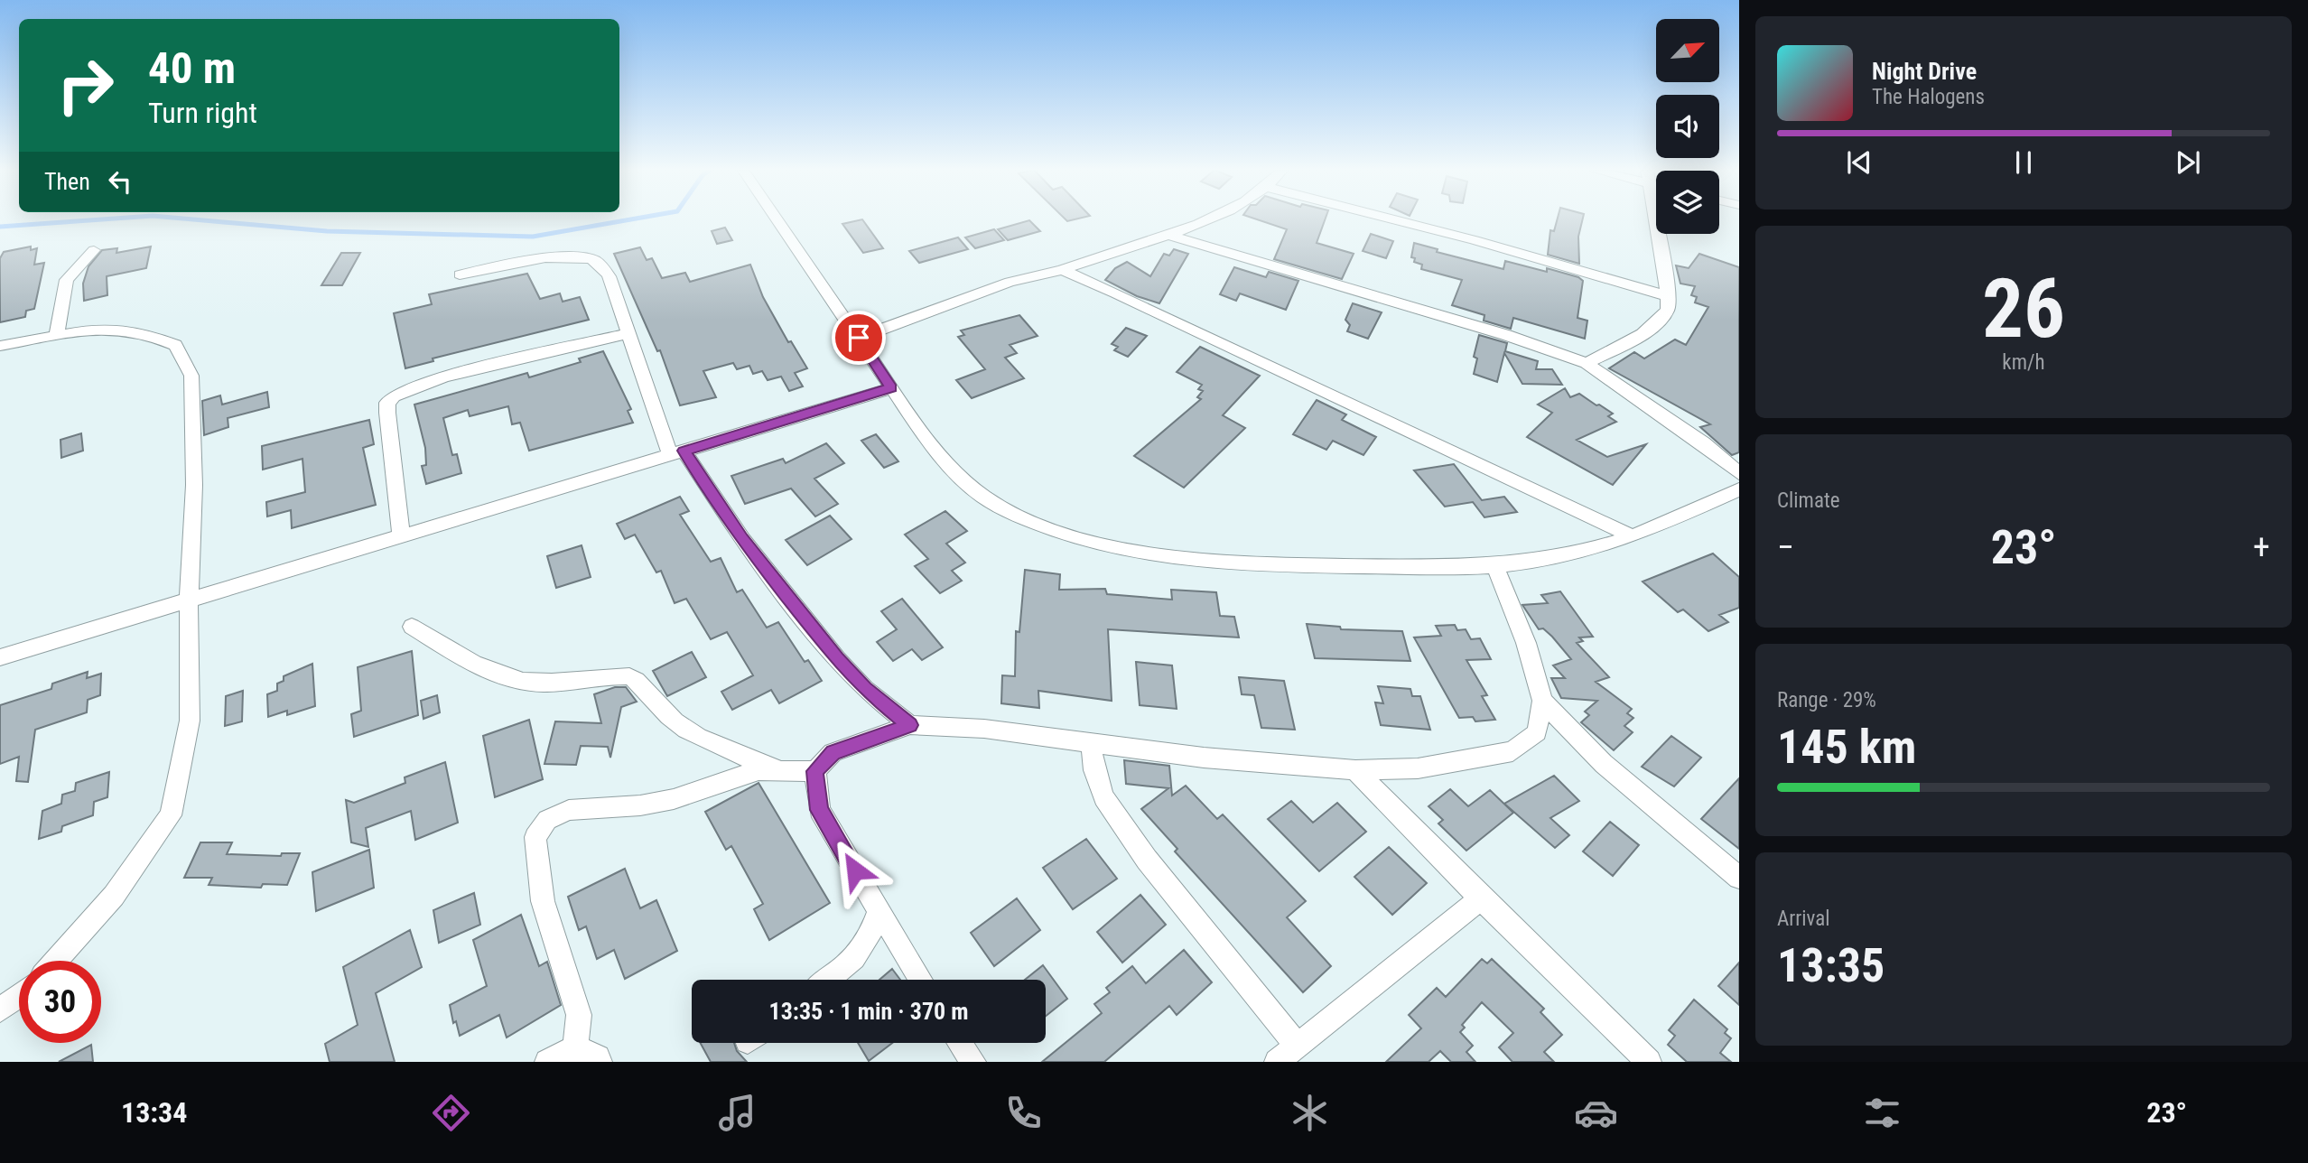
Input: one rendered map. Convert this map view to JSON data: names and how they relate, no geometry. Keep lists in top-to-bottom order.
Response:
{
  "north": "top right",
  "page": {
    "turn": ["40 m", "Turn right"],
    "song": ["Night Drive", "The Halogens"],
    "then": "Then",
    "tile": [
      ["26", "km/h"],
      "Climate",
      ["Range · 29%", "145 km"],
      ["Arrival", "13:35"]
    ],
    "heat": ["−", "23°", "+"],
    "limit": "30",
    "trip": "13:35 · 1 min · 370 m",
    "tabs": ["13:34", "23°"]
  }
}
